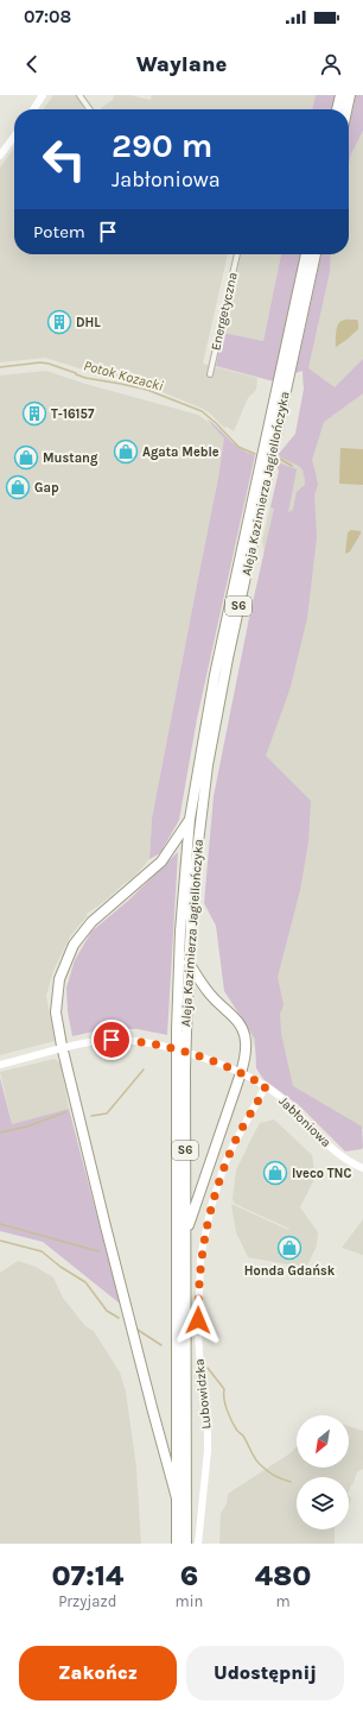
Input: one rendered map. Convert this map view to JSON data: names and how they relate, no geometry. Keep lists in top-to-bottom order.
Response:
{
  "streets": {
    "highway": ["Aleja Kazimierza Jagiellończyka", "S6"],
    "street": ["Energetyczna", "Jabłoniowa", "Lubowidzka"]
  },
  "crossings": [
    ["Jabłoniowa", "Lubowidzka"]
  ],
  "water": ["Potok Kozacki"],
  "places": {
    "building": ["DHL", "T-16157"],
    "shop": [
      "Agata Meble",
      "Mustang",
      "Gap",
      "Iveco TNC",
      "Honda Gdańsk"
    ]
  },
  "north": "bottom left",
  "page": {
    "status": "07:08",
    "header": "Waylane",
    "turn": ["290 m", "Jabłoniowa"],
    "then": "Potem",
    "eta": [
      "07:14",
      "Przyjazd",
      "6",
      "min",
      "480",
      "m"
    ],
    "buttons": ["Zakończ", "Udostępnij"]
  }
}
